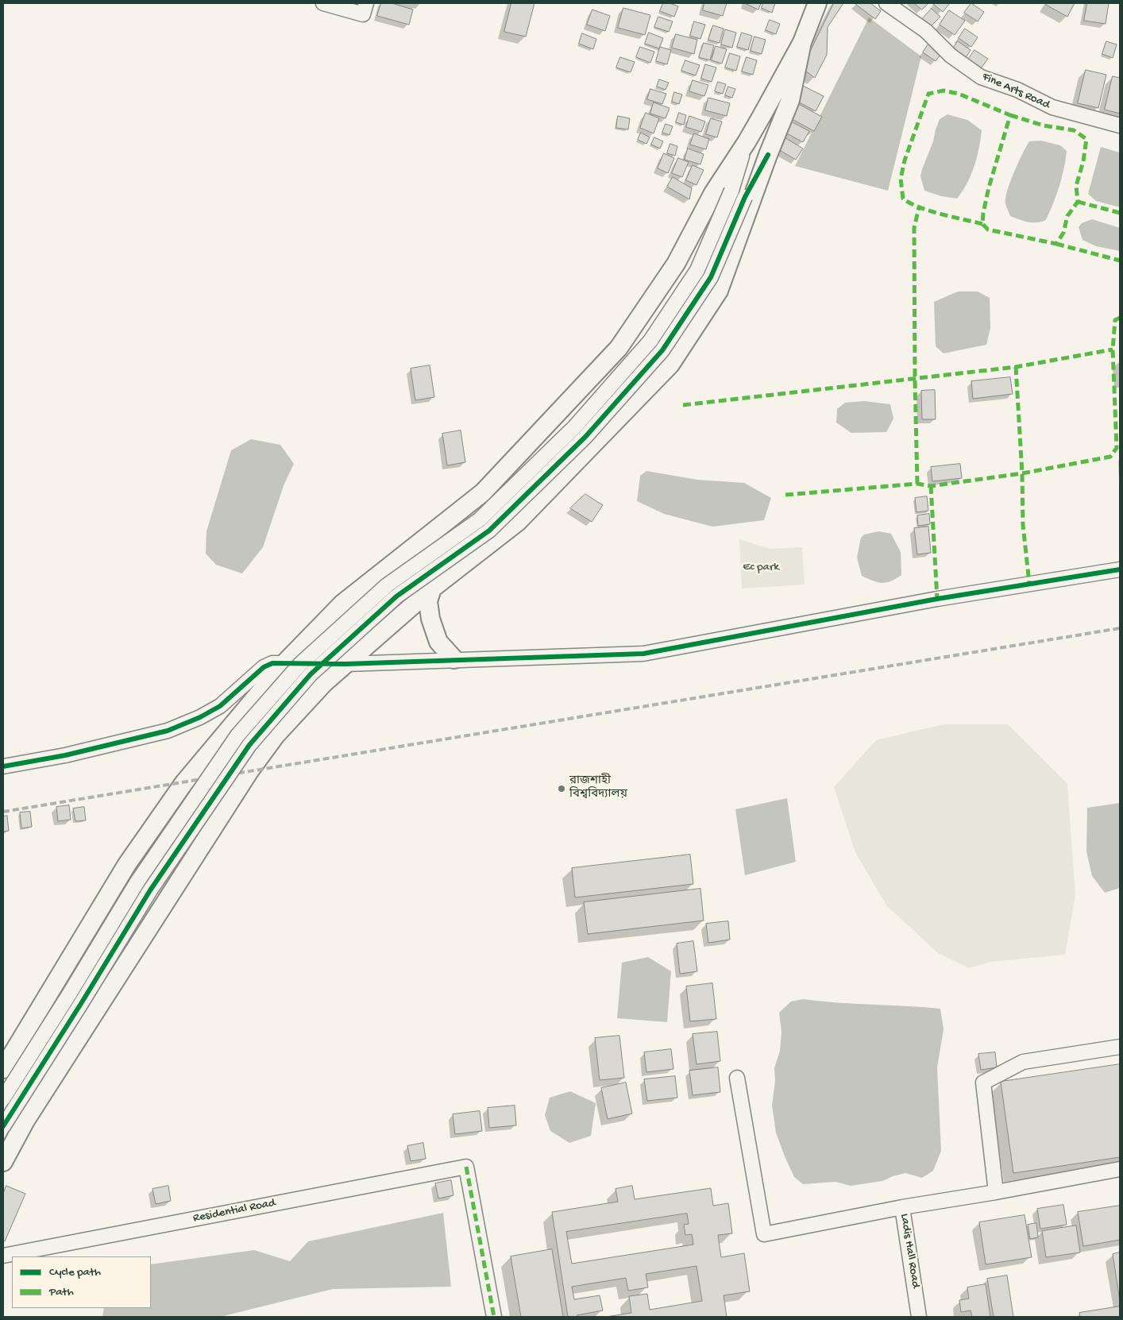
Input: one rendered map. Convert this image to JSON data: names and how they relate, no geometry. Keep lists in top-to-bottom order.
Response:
{
  "streets": {
    "street": ["Fine Arts Road", "Residential Road", "Ladis Hall Road"]
  },
  "parks": ["Ec park"],
  "places": ["রাজশাহী বিশ্ববিদ্যালয়"],
  "legend": ["Cycle path", "Path"]
}
